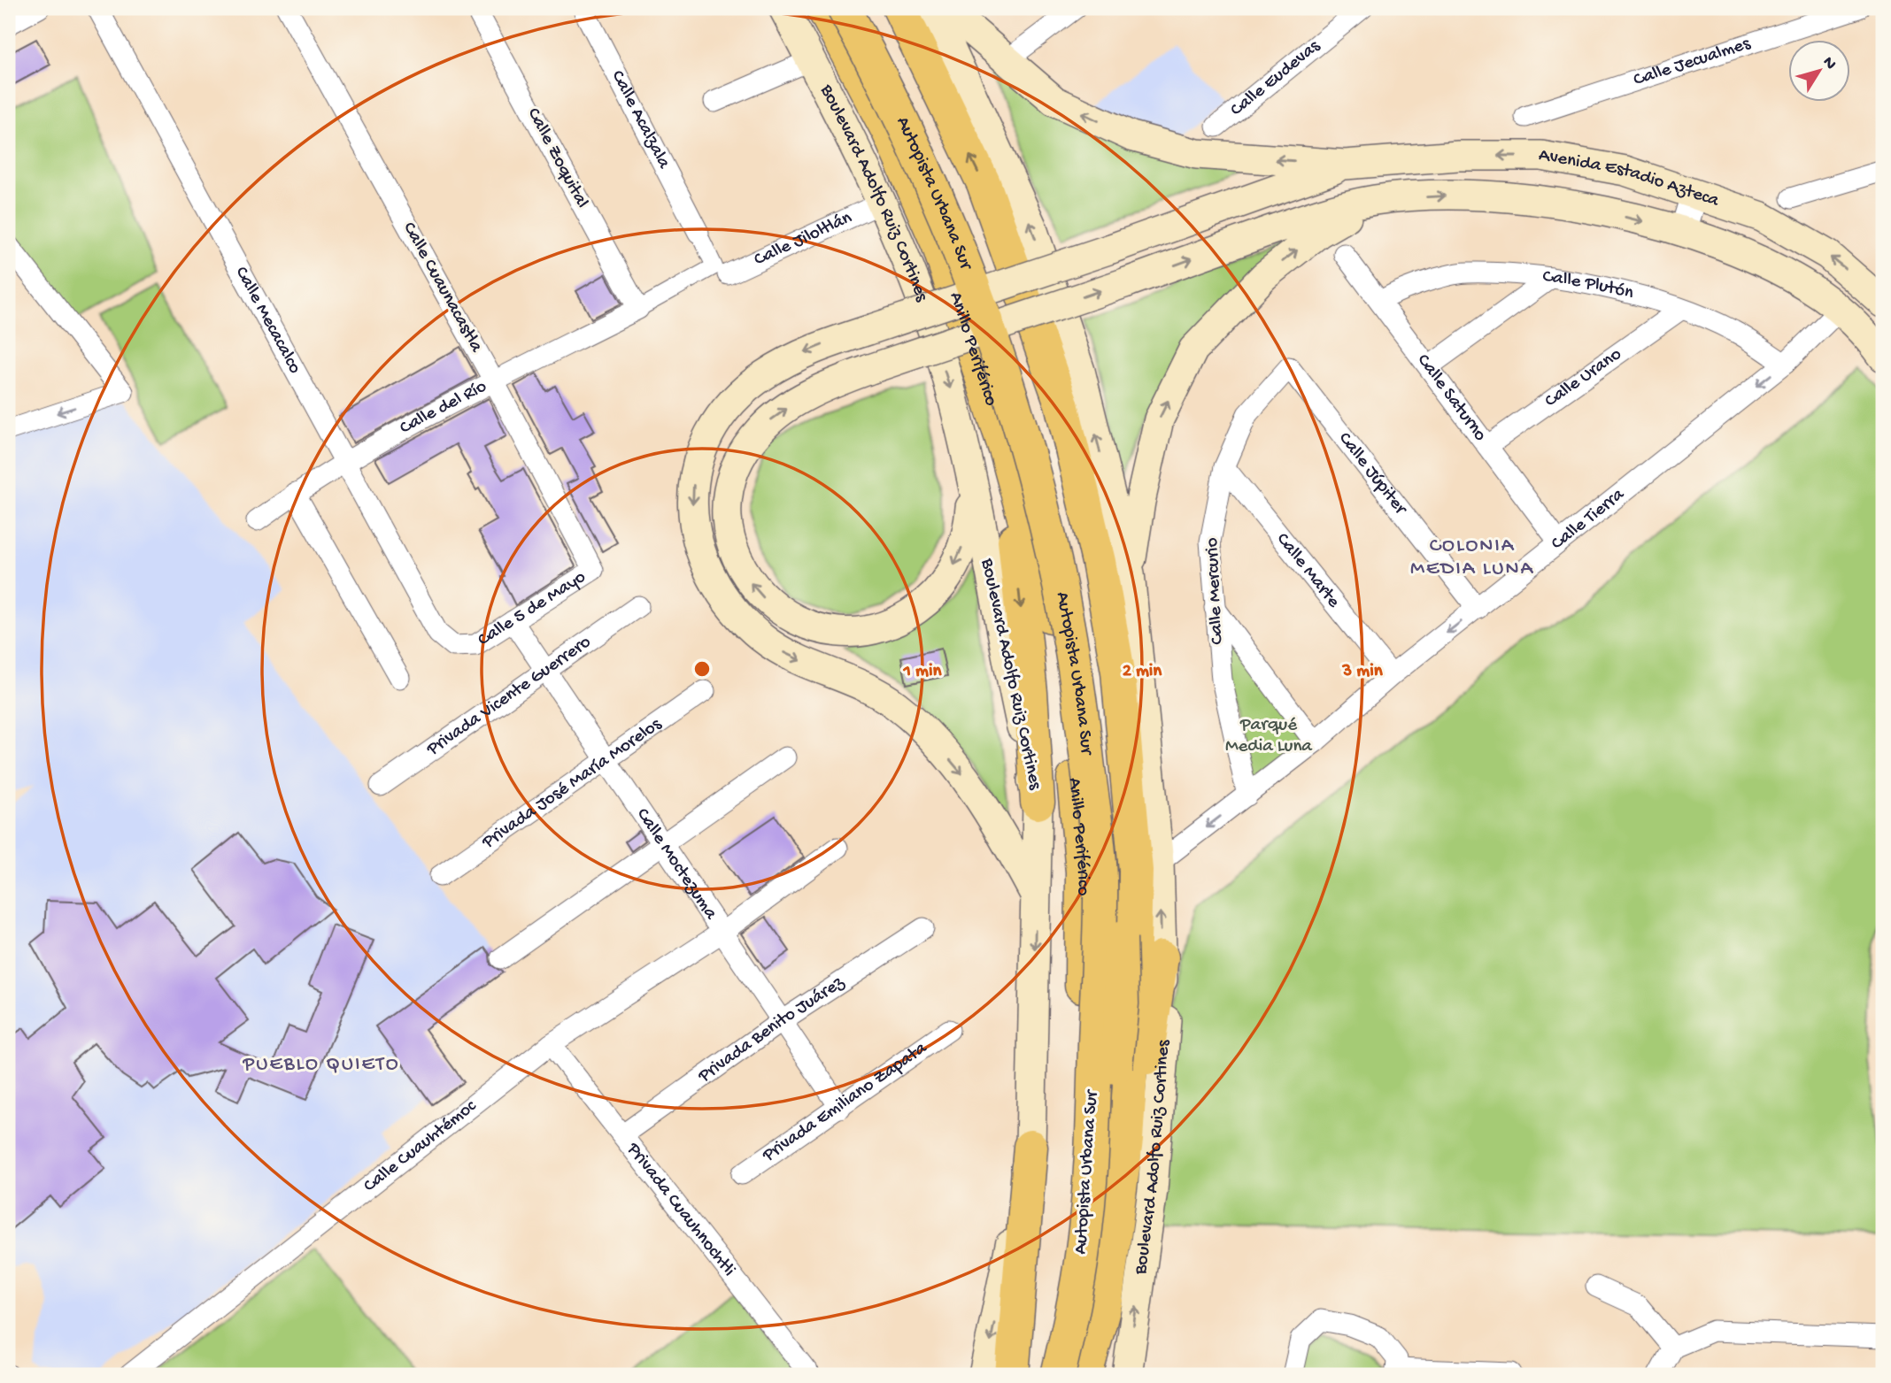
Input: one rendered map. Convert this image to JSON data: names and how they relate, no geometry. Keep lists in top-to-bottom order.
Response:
{
  "streets": {
    "highway": ["Autopista Urbana Sur", "Anillo Periférico"],
    "main road": ["Avenida Estadio Azteca", "Boulevard Adolfo Ruiz Cortines"],
    "street": [
      "Calle Jecualmes",
      "Calle Eudevas",
      "Calle Acalzala",
      "Calle Zoquital",
      "Calle Jiloltlán",
      "Calle Cuaunacastla",
      "Calle Plutón",
      "Calle Mecacalco",
      "Calle Urano",
      "Calle Saturno",
      "Calle del Río",
      "Calle Júpiter",
      "Calle Tierra",
      "Calle Marte",
      "Calle Mercurio",
      "Calle 5 de Mayo",
      "Privada Vicente Guerrero",
      "Privada José María Morelos",
      "Calle Moctezuma",
      "Privada Benito Juárez",
      "Privada Emiliano Zapata",
      "Calle Cuauhtémoc",
      "Privada Cuauhnochtli"
    ]
  },
  "crossings": [
    ["Calle Zoquital", "Calle del Río"],
    ["Avenida Estadio Azteca", "Boulevard Adolfo Ruiz Cortines"],
    ["Avenida Estadio Azteca", "Calle Tierra"],
    ["Boulevard Adolfo Ruiz Cortines", "Calle Jiloltlán"],
    ["Boulevard Adolfo Ruiz Cortines", "Calle Tierra"],
    ["Calle Cuaunacastla", "Calle del Río"],
    ["Calle Cuaunacastla", "Calle 5 de Mayo"],
    ["Calle Plutón", "Calle Urano"],
    ["Calle Plutón", "Calle Saturno"],
    ["Calle Plutón", "Calle Tierra"],
    ["Calle Mecacalco", "Calle del Río"],
    ["Calle Mecacalco", "Calle 5 de Mayo"],
    ["Calle Urano", "Calle Saturno"],
    ["Calle Saturno", "Calle Tierra"],
    ["Calle Júpiter", "Calle Tierra"],
    ["Calle Júpiter", "Calle Mercurio"],
    ["Calle Tierra", "Calle Marte"],
    ["Calle Tierra", "Calle Mercurio"],
    ["Calle Marte", "Calle Mercurio"],
    ["Calle 5 de Mayo", "Calle Moctezuma"],
    ["Privada Vicente Guerrero", "Calle Moctezuma"],
    ["Privada José María Morelos", "Calle Moctezuma"],
    ["Calle Moctezuma", "Privada Benito Juárez"],
    ["Calle Moctezuma", "Privada Emiliano Zapata"],
    ["Calle Moctezuma", "Calle Cuauhtémoc"],
    ["Privada Benito Juárez", "Privada Cuauhnochtli"],
    ["Calle Cuauhtémoc", "Privada Cuauhnochtli"]
  ],
  "one_way": ["Calle Tierra"],
  "districts": ["COLONIA MEDIA LUNA", "PUEBLO QUIETO"],
  "parks": ["Parqué Media Luna"],
  "north": "top right",
  "rings": ["1 min", "2 min", "3 min"]
}
